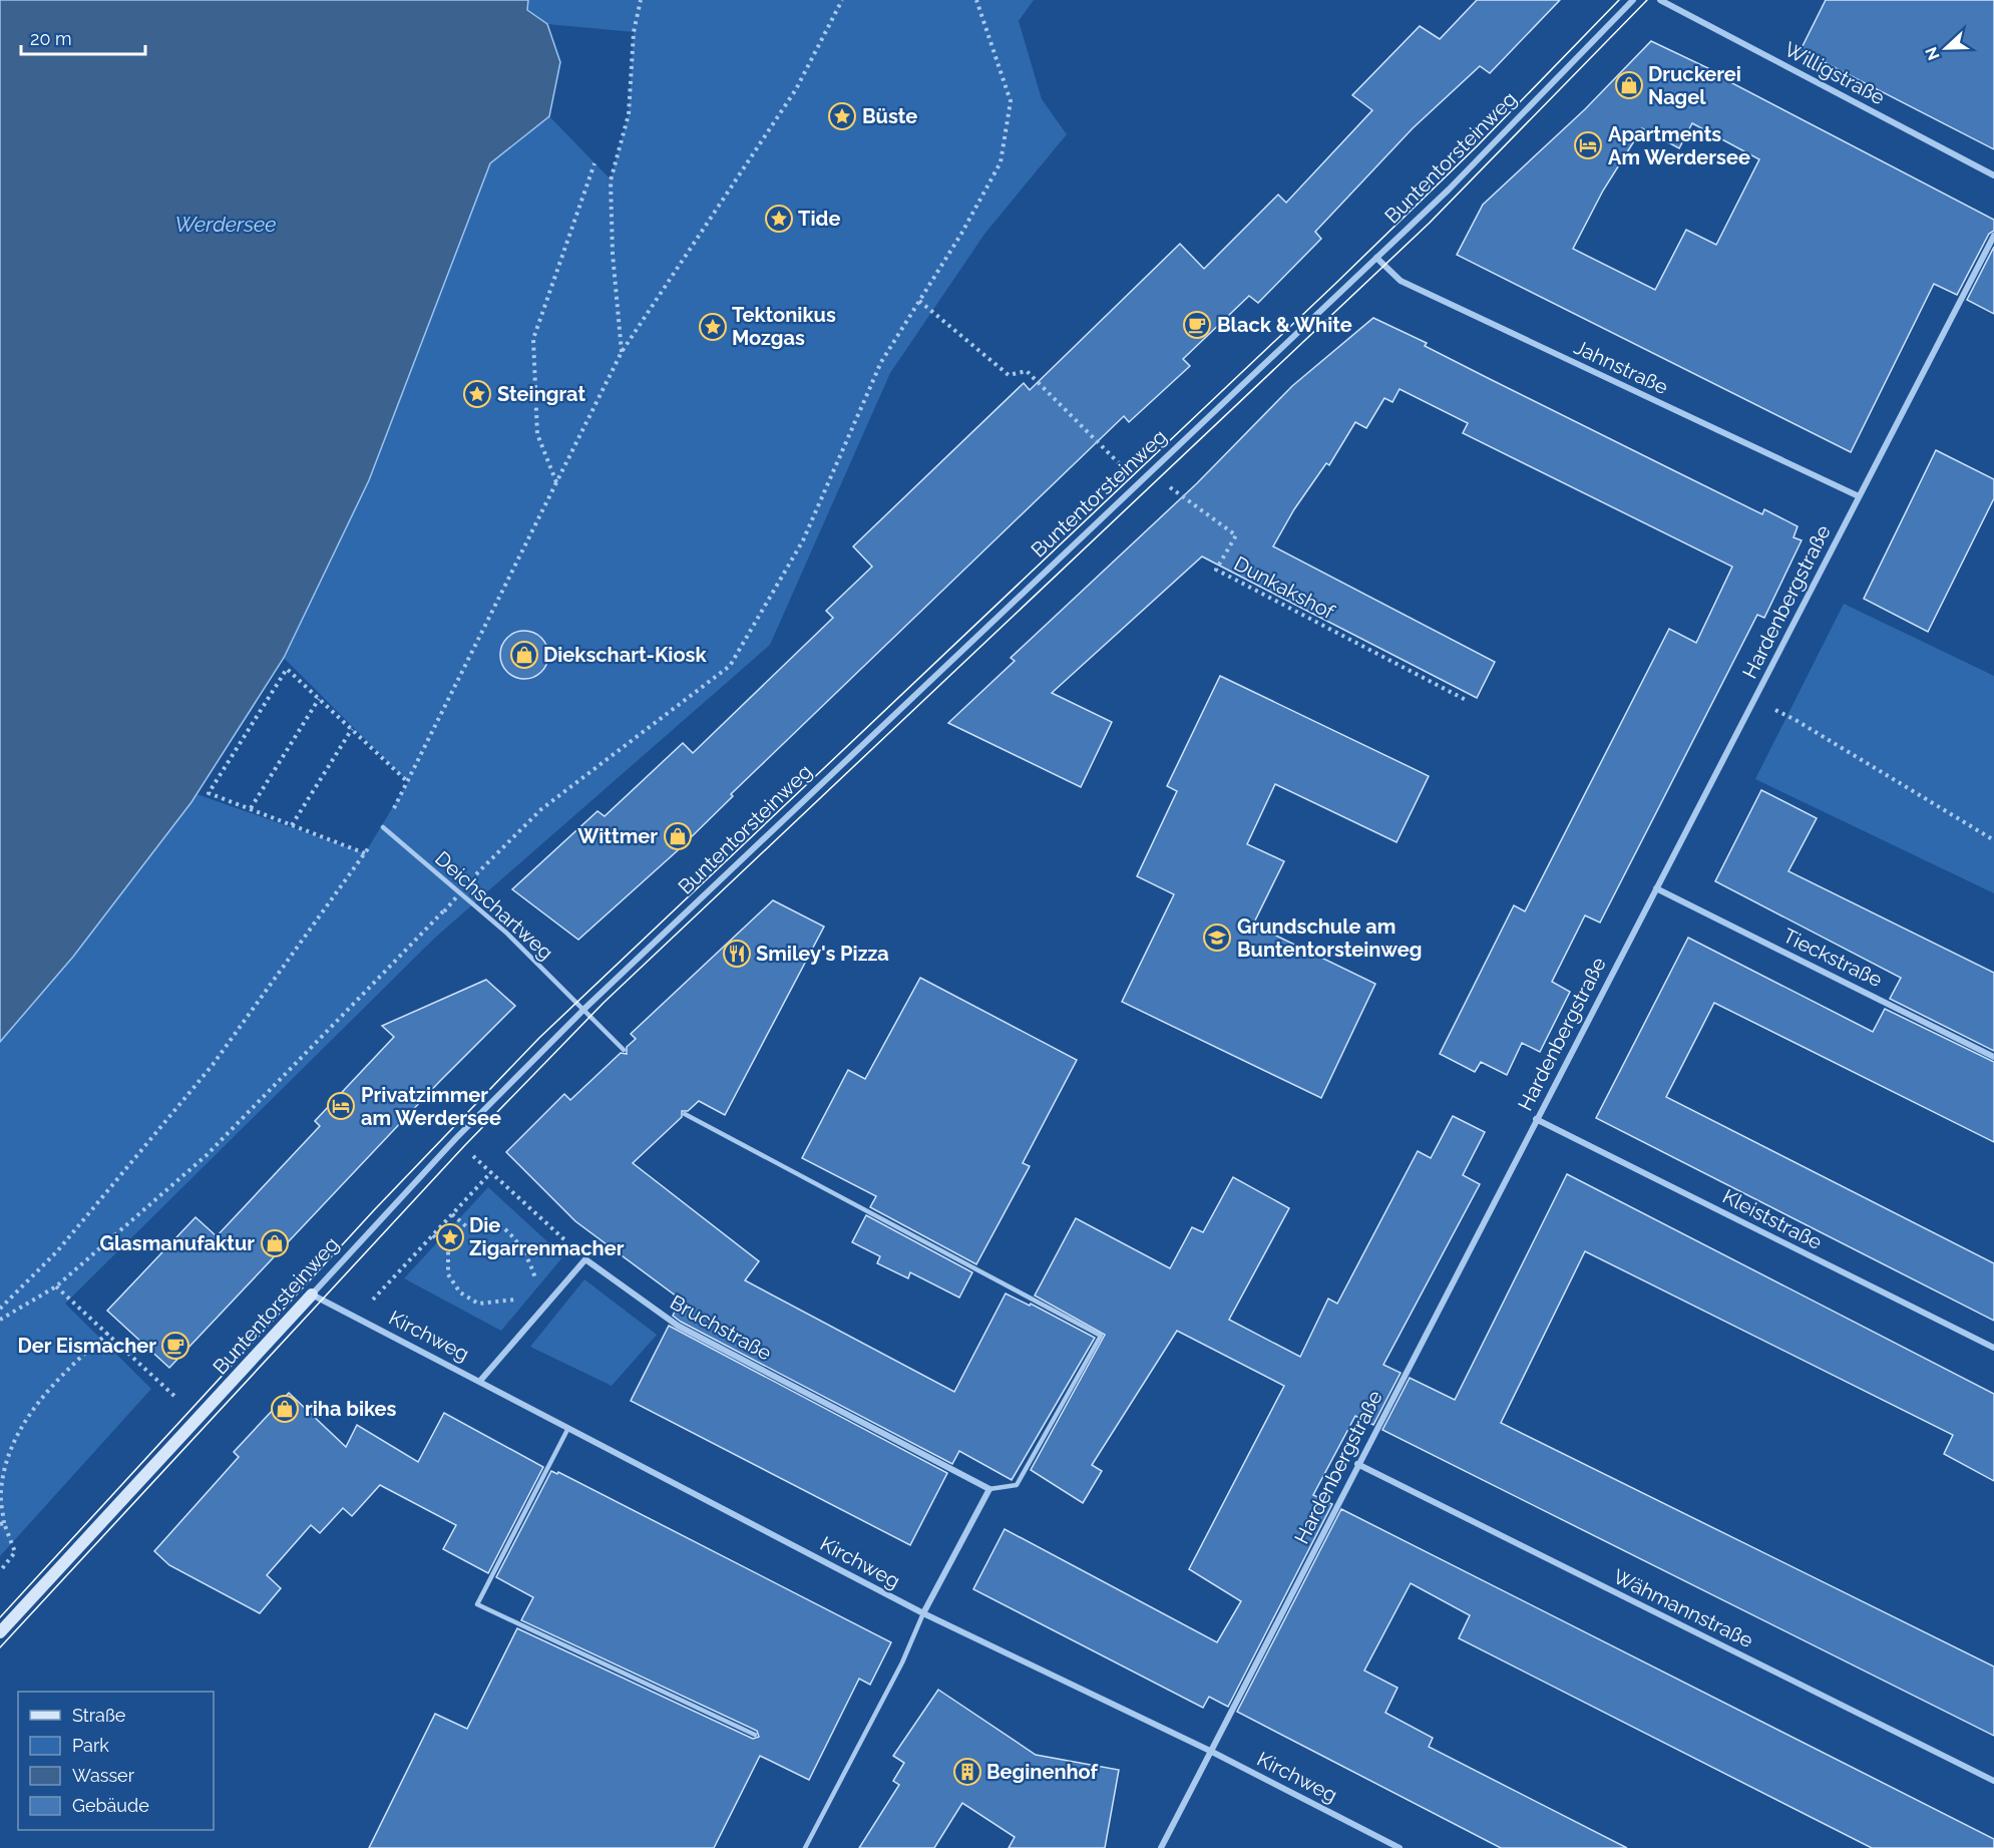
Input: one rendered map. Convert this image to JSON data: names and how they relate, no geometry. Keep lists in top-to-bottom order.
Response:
{
  "streets": {
    "street": [
      "Willigstraße",
      "Buntentorsteinweg",
      "Jahnstraße",
      "Hardenbergstraße",
      "Tieckstraße",
      "Kleiststraße",
      "Bruchstraße",
      "Kirchweg",
      "Wähmannstraße"
    ],
    "lane": ["Deichschartweg"],
    "path": ["Dunkakshof"]
  },
  "crossings": [
    ["Buntentorsteinweg", "Jahnstraße"],
    ["Buntentorsteinweg", "Dunkakshof"],
    ["Buntentorsteinweg", "Deichschartweg"],
    ["Buntentorsteinweg", "Kirchweg"],
    ["Jahnstraße", "Hardenbergstraße"],
    ["Hardenbergstraße", "Tieckstraße"],
    ["Hardenbergstraße", "Kleiststraße"],
    ["Hardenbergstraße", "Kirchweg"],
    ["Hardenbergstraße", "Wähmannstraße"]
  ],
  "water": ["Werdersee"],
  "places": {
    "shop": [
      "Druckerei Nagel",
      "Diekschart-Kiosk",
      "Wittmer",
      "Glasmanufaktur",
      "riha bikes"
    ],
    "place": [
      "Büste",
      "Tide",
      "Tektonikus Mozgas",
      "Steingrat",
      "Die Zigarrenmacher"
    ],
    "hotel": ["Apartments Am Werdersee", "Privatzimmer am Werdersee"],
    "cafe": ["Black & White", "Der Eismacher"],
    "school or university": ["Grundschule am Buntentorsteinweg"],
    "restaurant": ["Smiley's Pizza"],
    "building": ["Beginenhof"]
  },
  "legend": [
    "Straße",
    "Park",
    "Wasser",
    "Gebäude"
  ],
  "scale_bar": "20 m",
  "north": "left"
}
